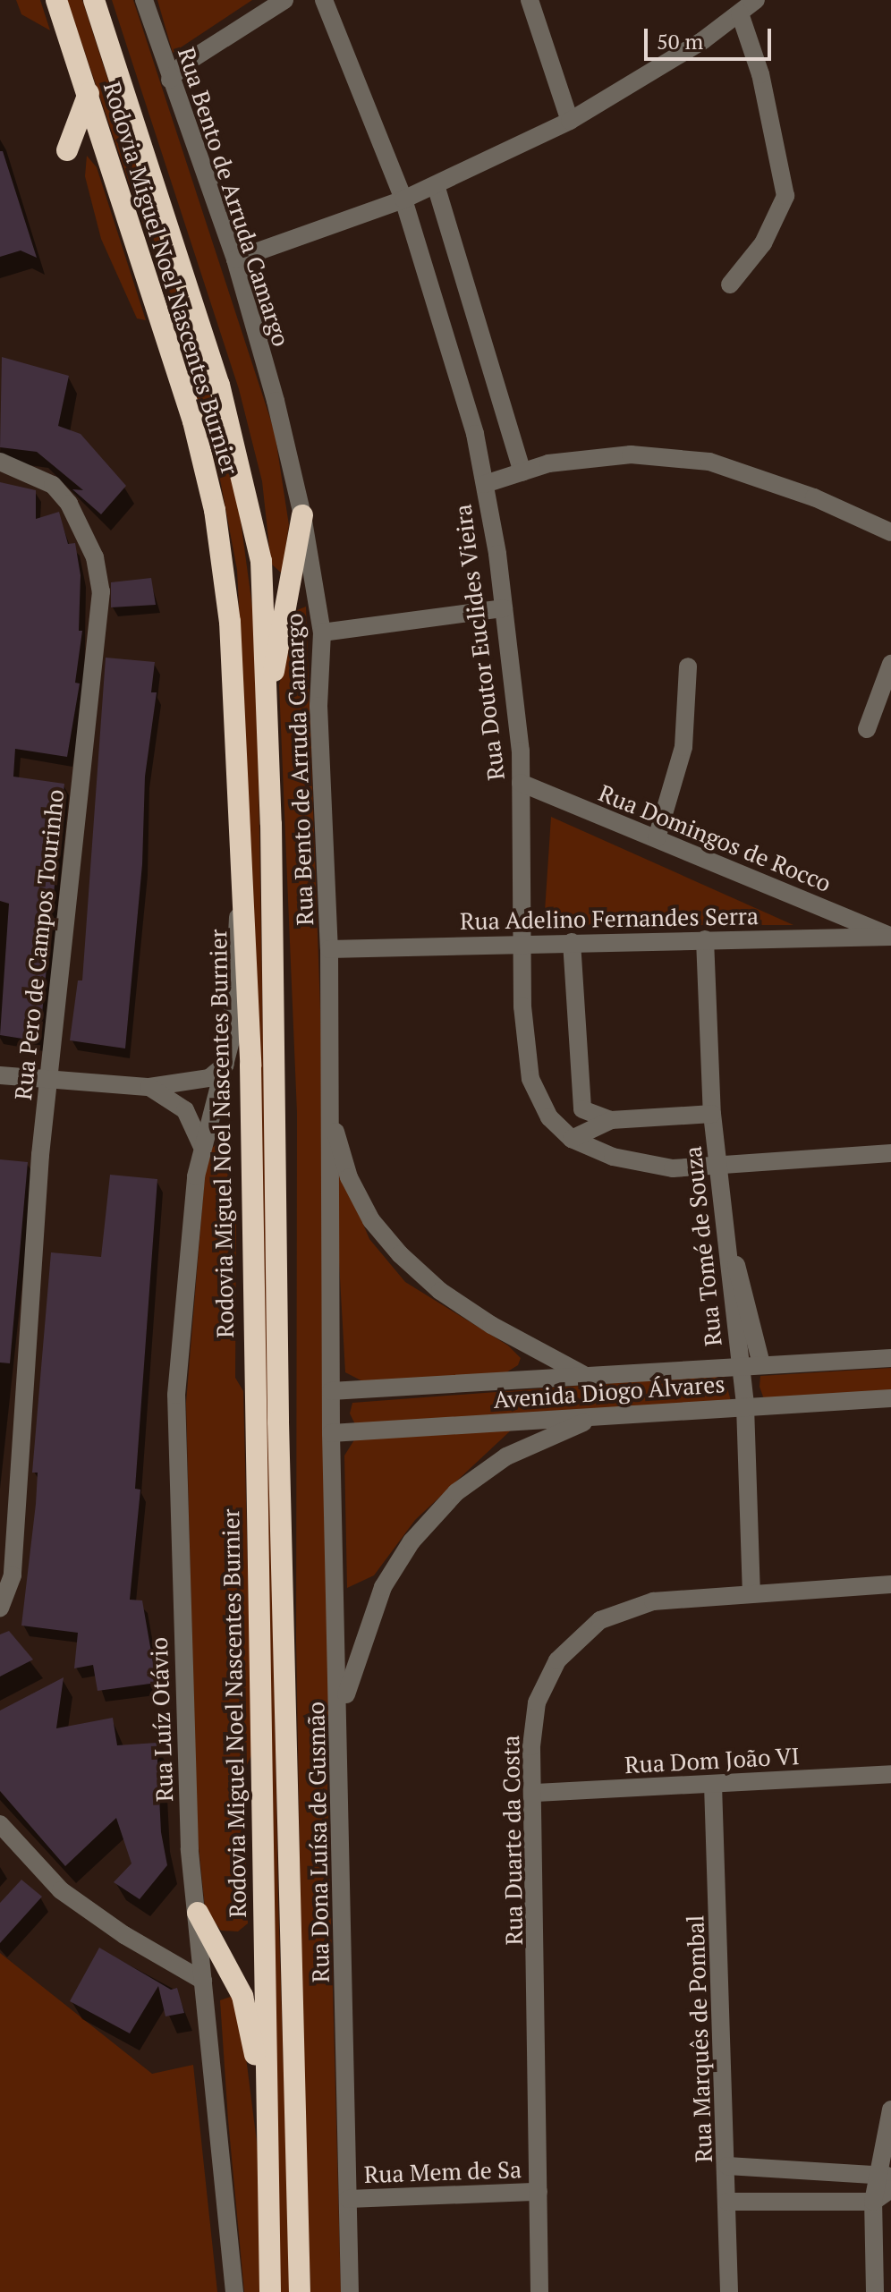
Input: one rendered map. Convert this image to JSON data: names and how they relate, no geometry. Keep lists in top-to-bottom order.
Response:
{
  "streets": {
    "highway": ["Rodovia Miguel Noel Nascentes Burnier"],
    "street": [
      "Rua Bento de Arruda Camargo",
      "Rua Doutor Euclides Vieira",
      "Rua Domingos de Rocco",
      "Rua Adelino Fernandes Serra",
      "Rua Pero de Campos Tourinho",
      "Rua Tomé de Souza",
      "Avenida Diogo Álvares",
      "Rua Luíz Otávio",
      "Rua Dom João VI",
      "Rua Duarte da Costa",
      "Rua Dona Luísa de Gusmão",
      "Rua Marquês de Pombal",
      "Rua Mem de Sa"
    ]
  },
  "crossings": [
    ["Rua Bento de Arruda Camargo", "Rua Adelino Fernandes Serra"],
    ["Rua Bento de Arruda Camargo", "Avenida Diogo Álvares"],
    ["Rua Bento de Arruda Camargo", "Rua Dona Luísa de Gusmão"],
    ["Rodovia Miguel Noel Nascentes Burnier", "Rua Luíz Otávio"],
    ["Rua Doutor Euclides Vieira", "Rua Domingos de Rocco"],
    ["Rua Doutor Euclides Vieira", "Rua Adelino Fernandes Serra"],
    ["Rua Doutor Euclides Vieira", "Rua Tomé de Souza"],
    ["Rua Domingos de Rocco", "Rua Adelino Fernandes Serra"],
    ["Rua Adelino Fernandes Serra", "Rua Tomé de Souza"],
    ["Rua Tomé de Souza", "Avenida Diogo Álvares"],
    ["Rua Tomé de Souza", "Rua Duarte da Costa"],
    ["Avenida Diogo Álvares", "Rua Dona Luísa de Gusmão"],
    ["Rua Dom João VI", "Rua Duarte da Costa"],
    ["Rua Dom João VI", "Rua Marquês de Pombal"],
    ["Rua Duarte da Costa", "Rua Mem de Sa"],
    ["Rua Dona Luísa de Gusmão", "Rua Mem de Sa"]
  ],
  "scale_bar": "50 m"
}
